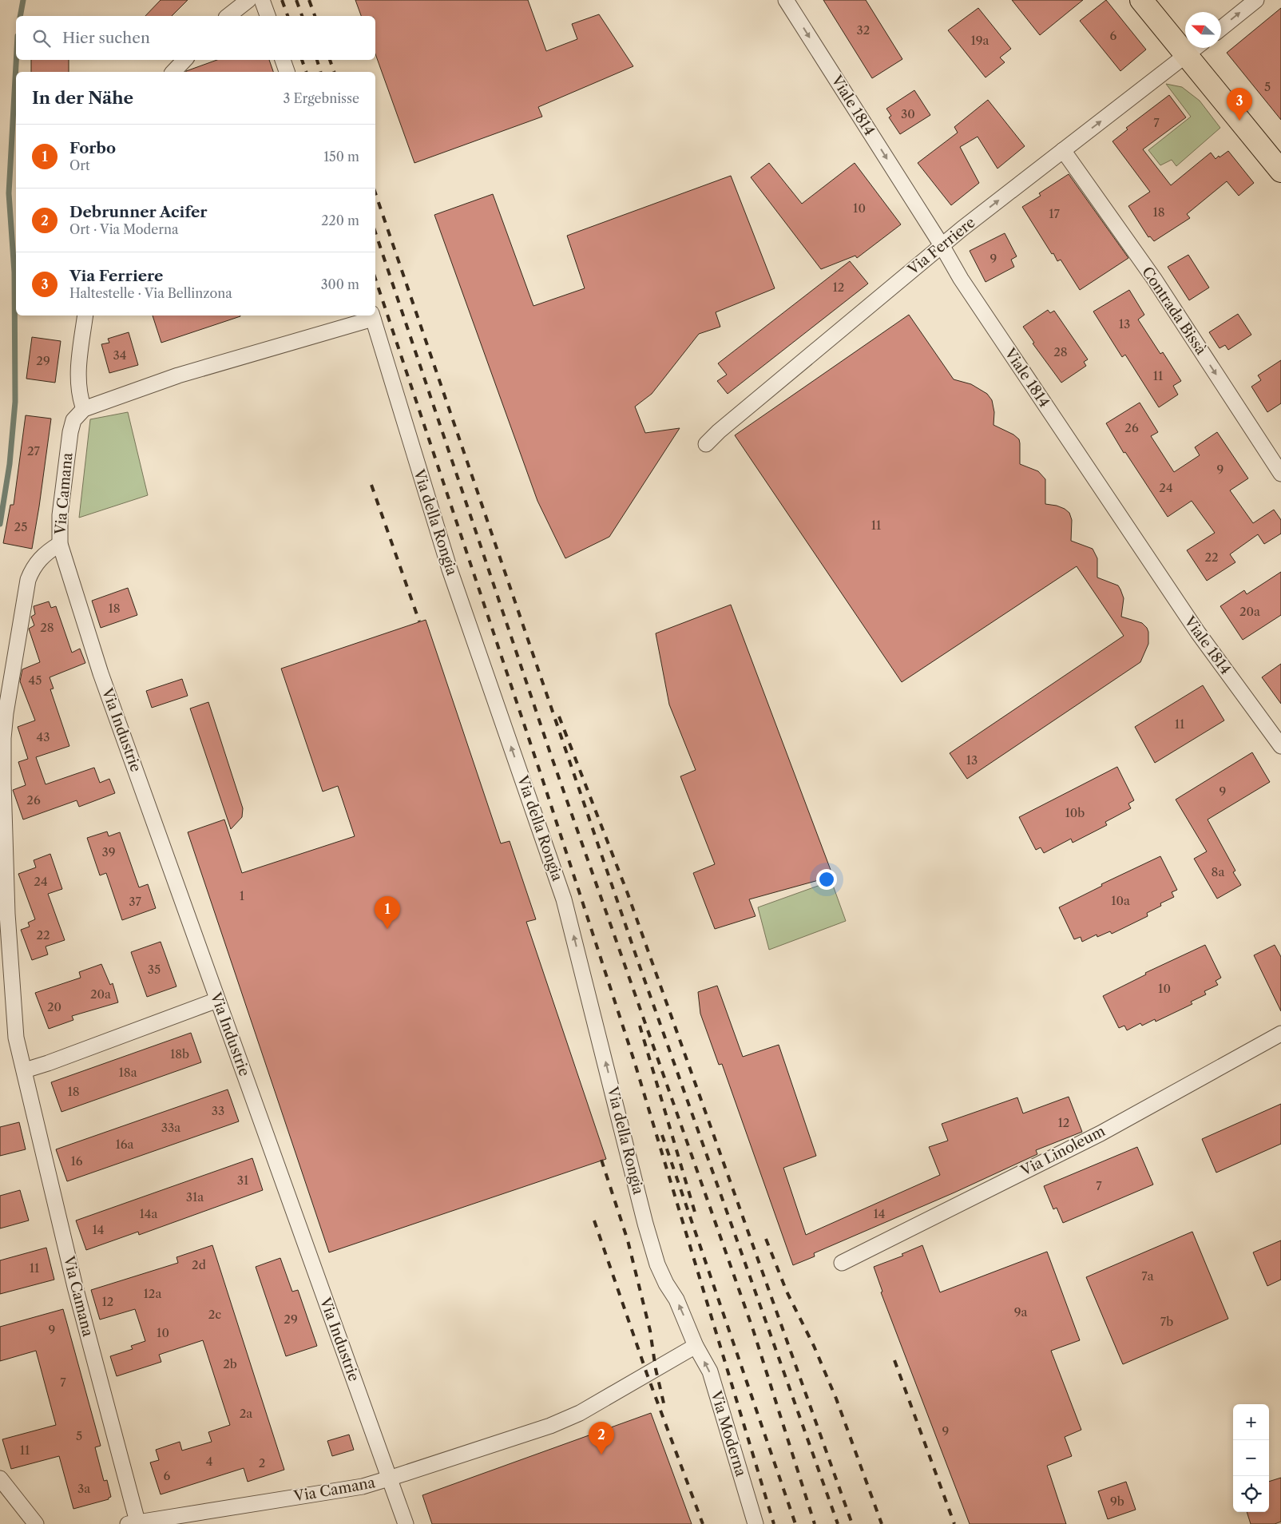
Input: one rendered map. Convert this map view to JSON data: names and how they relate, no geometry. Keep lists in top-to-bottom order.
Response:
{
  "streets": {
    "street": [
      "Viale 1814",
      "Via Ferriere",
      "Contrada Bissà",
      "Via Camana",
      "Via della Rongia",
      "Via Industrie",
      "Via Linoleum",
      "Via Moderna"
    ]
  },
  "crossings": [
    ["Viale 1814", "Via Ferriere"],
    ["Via Ferriere", "Contrada Bissà"],
    ["Via Camana", "Via della Rongia"],
    ["Via Camana", "Via Industrie"],
    ["Via Camana", "Via Moderna"],
    ["Via della Rongia", "Via Moderna"]
  ],
  "one_way": [
    "Via Ferriere",
    "Contrada Bissà",
    "Via della Rongia",
    "Via Moderna"
  ],
  "house_numbers": [
    "32",
    "6",
    "19a",
    "5",
    "30",
    "7",
    "10",
    "18",
    "17",
    "9",
    "12",
    "13",
    "28",
    "34",
    "29",
    "11",
    "26",
    "27",
    "9",
    "24",
    "11",
    "25",
    "22",
    "18",
    "20a",
    "28",
    "45",
    "11",
    "43",
    "13",
    "9",
    "26",
    "10b",
    "39",
    "8a",
    "24",
    "1",
    "10a",
    "37",
    "22",
    "35",
    "10",
    "20a",
    "20",
    "18b",
    "18a",
    "18",
    "33",
    "12",
    "33a",
    "16a",
    "16",
    "31",
    "7",
    "31a",
    "14a",
    "14",
    "14",
    "2d",
    "11",
    "7a",
    "12a",
    "12",
    "9a",
    "2c",
    "29",
    "7b",
    "9",
    "10",
    "2b",
    "7",
    "2a",
    "9",
    "5",
    "11",
    "4",
    "2",
    "6",
    "3a",
    "9b"
  ],
  "north": "left",
  "page": {
    "search": "Hier suchen",
    "heading": ["In der Nähe", "3 Ergebnisse"],
    "pins": ["3", "1", "2"],
    "list": [
      {
        "mark": "1",
        "name": "Forbo",
        "note": "Ort",
        "value": "150 m"
      },
      {
        "mark": "2",
        "name": "Debrunner Acifer",
        "note": "Ort · Via Moderna",
        "value": "220 m"
      },
      {
        "mark": "3",
        "name": "Via Ferriere",
        "note": "Haltestelle · Via Bellinzona",
        "value": "300 m"
      }
    ],
    "map_buttons": ["+", "−"]
  }
}
